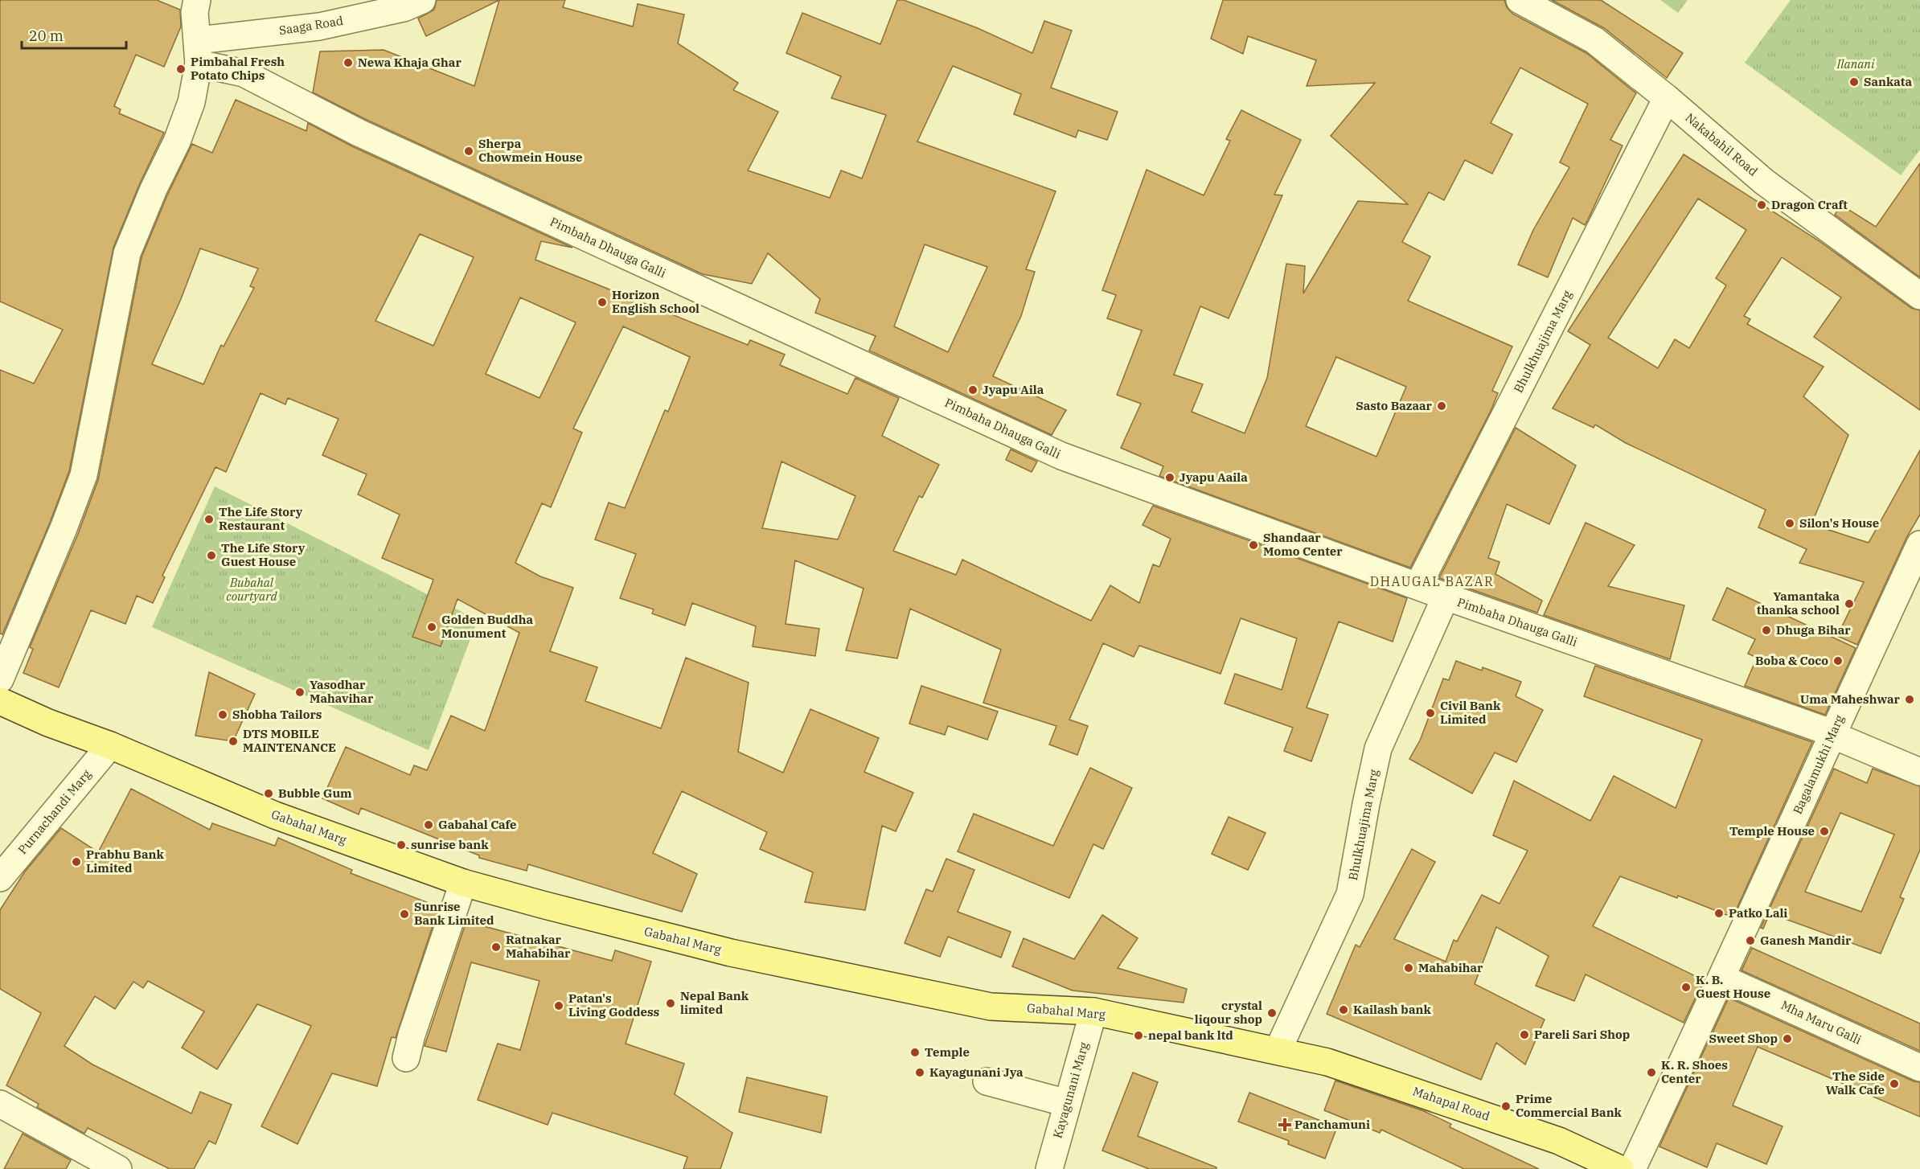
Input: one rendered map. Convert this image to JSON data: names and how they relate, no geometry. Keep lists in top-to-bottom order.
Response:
{
  "streets": {
    "main road": ["Gabahal Marg", "Mahapal Road"],
    "street": [
      "Saaga Road",
      "Nakabahil Road",
      "Pimbaha Dhauga Galli",
      "Bhulkhuajima Marg",
      "Bagalamukhi Marg",
      "Purnachandi Marg",
      "Mha Maru Galli",
      "Kayagunani Marg"
    ]
  },
  "crossings": [
    ["Saaga Road", "Pimbaha Dhauga Galli"],
    ["Nakabahil Road", "Bhulkhuajima Marg"],
    ["Pimbaha Dhauga Galli", "Bhulkhuajima Marg"],
    ["Pimbaha Dhauga Galli", "Bagalamukhi Marg"],
    ["Bhulkhuajima Marg", "Gabahal Marg"],
    ["Bhulkhuajima Marg", "Mahapal Road"],
    ["Bagalamukhi Marg", "Mha Maru Galli"],
    ["Purnachandi Marg", "Gabahal Marg"],
    ["Gabahal Marg", "Kayagunani Marg"],
    ["Gabahal Marg", "Mahapal Road"]
  ],
  "districts": ["DHAUGAL BAZAR"],
  "parks": ["Ilanani", "Bubahal courtyard"],
  "places": {
    "other": [
      "Newa Khaja Ghar",
      "Pimbahal Fresh Potato Chips",
      "Sankata",
      "Sherpa Chowmein House",
      "Dragon Craft",
      "Horizon English School",
      "Jyapu Aila",
      "Sasto Bazaar",
      "Jyapu Aaila",
      "The Life Story Restaurant",
      "Silon's House",
      "Shandaar Momo Center",
      "The Life Story Guest House",
      "Yamantaka thanka school",
      "Golden Buddha Monument",
      "Dhuga Bihar",
      "Boba & Coco",
      "Yasodhar Mahavihar",
      "Uma Maheshwar",
      "Civil Bank Limited",
      "Shobha Tailors",
      "DTS MOBILE MAINTENANCE",
      "Bubble Gum",
      "Gabahal Cafe",
      "Temple House",
      "sunrise bank",
      "Prabhu Bank Limited",
      "Patko Lali",
      "Sunrise Bank Limited",
      "Ganesh Mandir",
      "Ratnakar Mahabihar",
      "Mahabihar",
      "K. B. Guest House",
      "Nepal Bank limited",
      "Patan's Living Goddess",
      "Kailash bank",
      "crystal liqour shop",
      "Pareli Sari Shop",
      "nepal bank ltd",
      "Sweet Shop",
      "Temple",
      "Kayagunani Jya",
      "K. R. Shoes Center",
      "The Side Walk Cafe",
      "Prime Commercial Bank"
    ],
    "health": ["Panchamuni"]
  },
  "scale_bar": "20 m"
}
